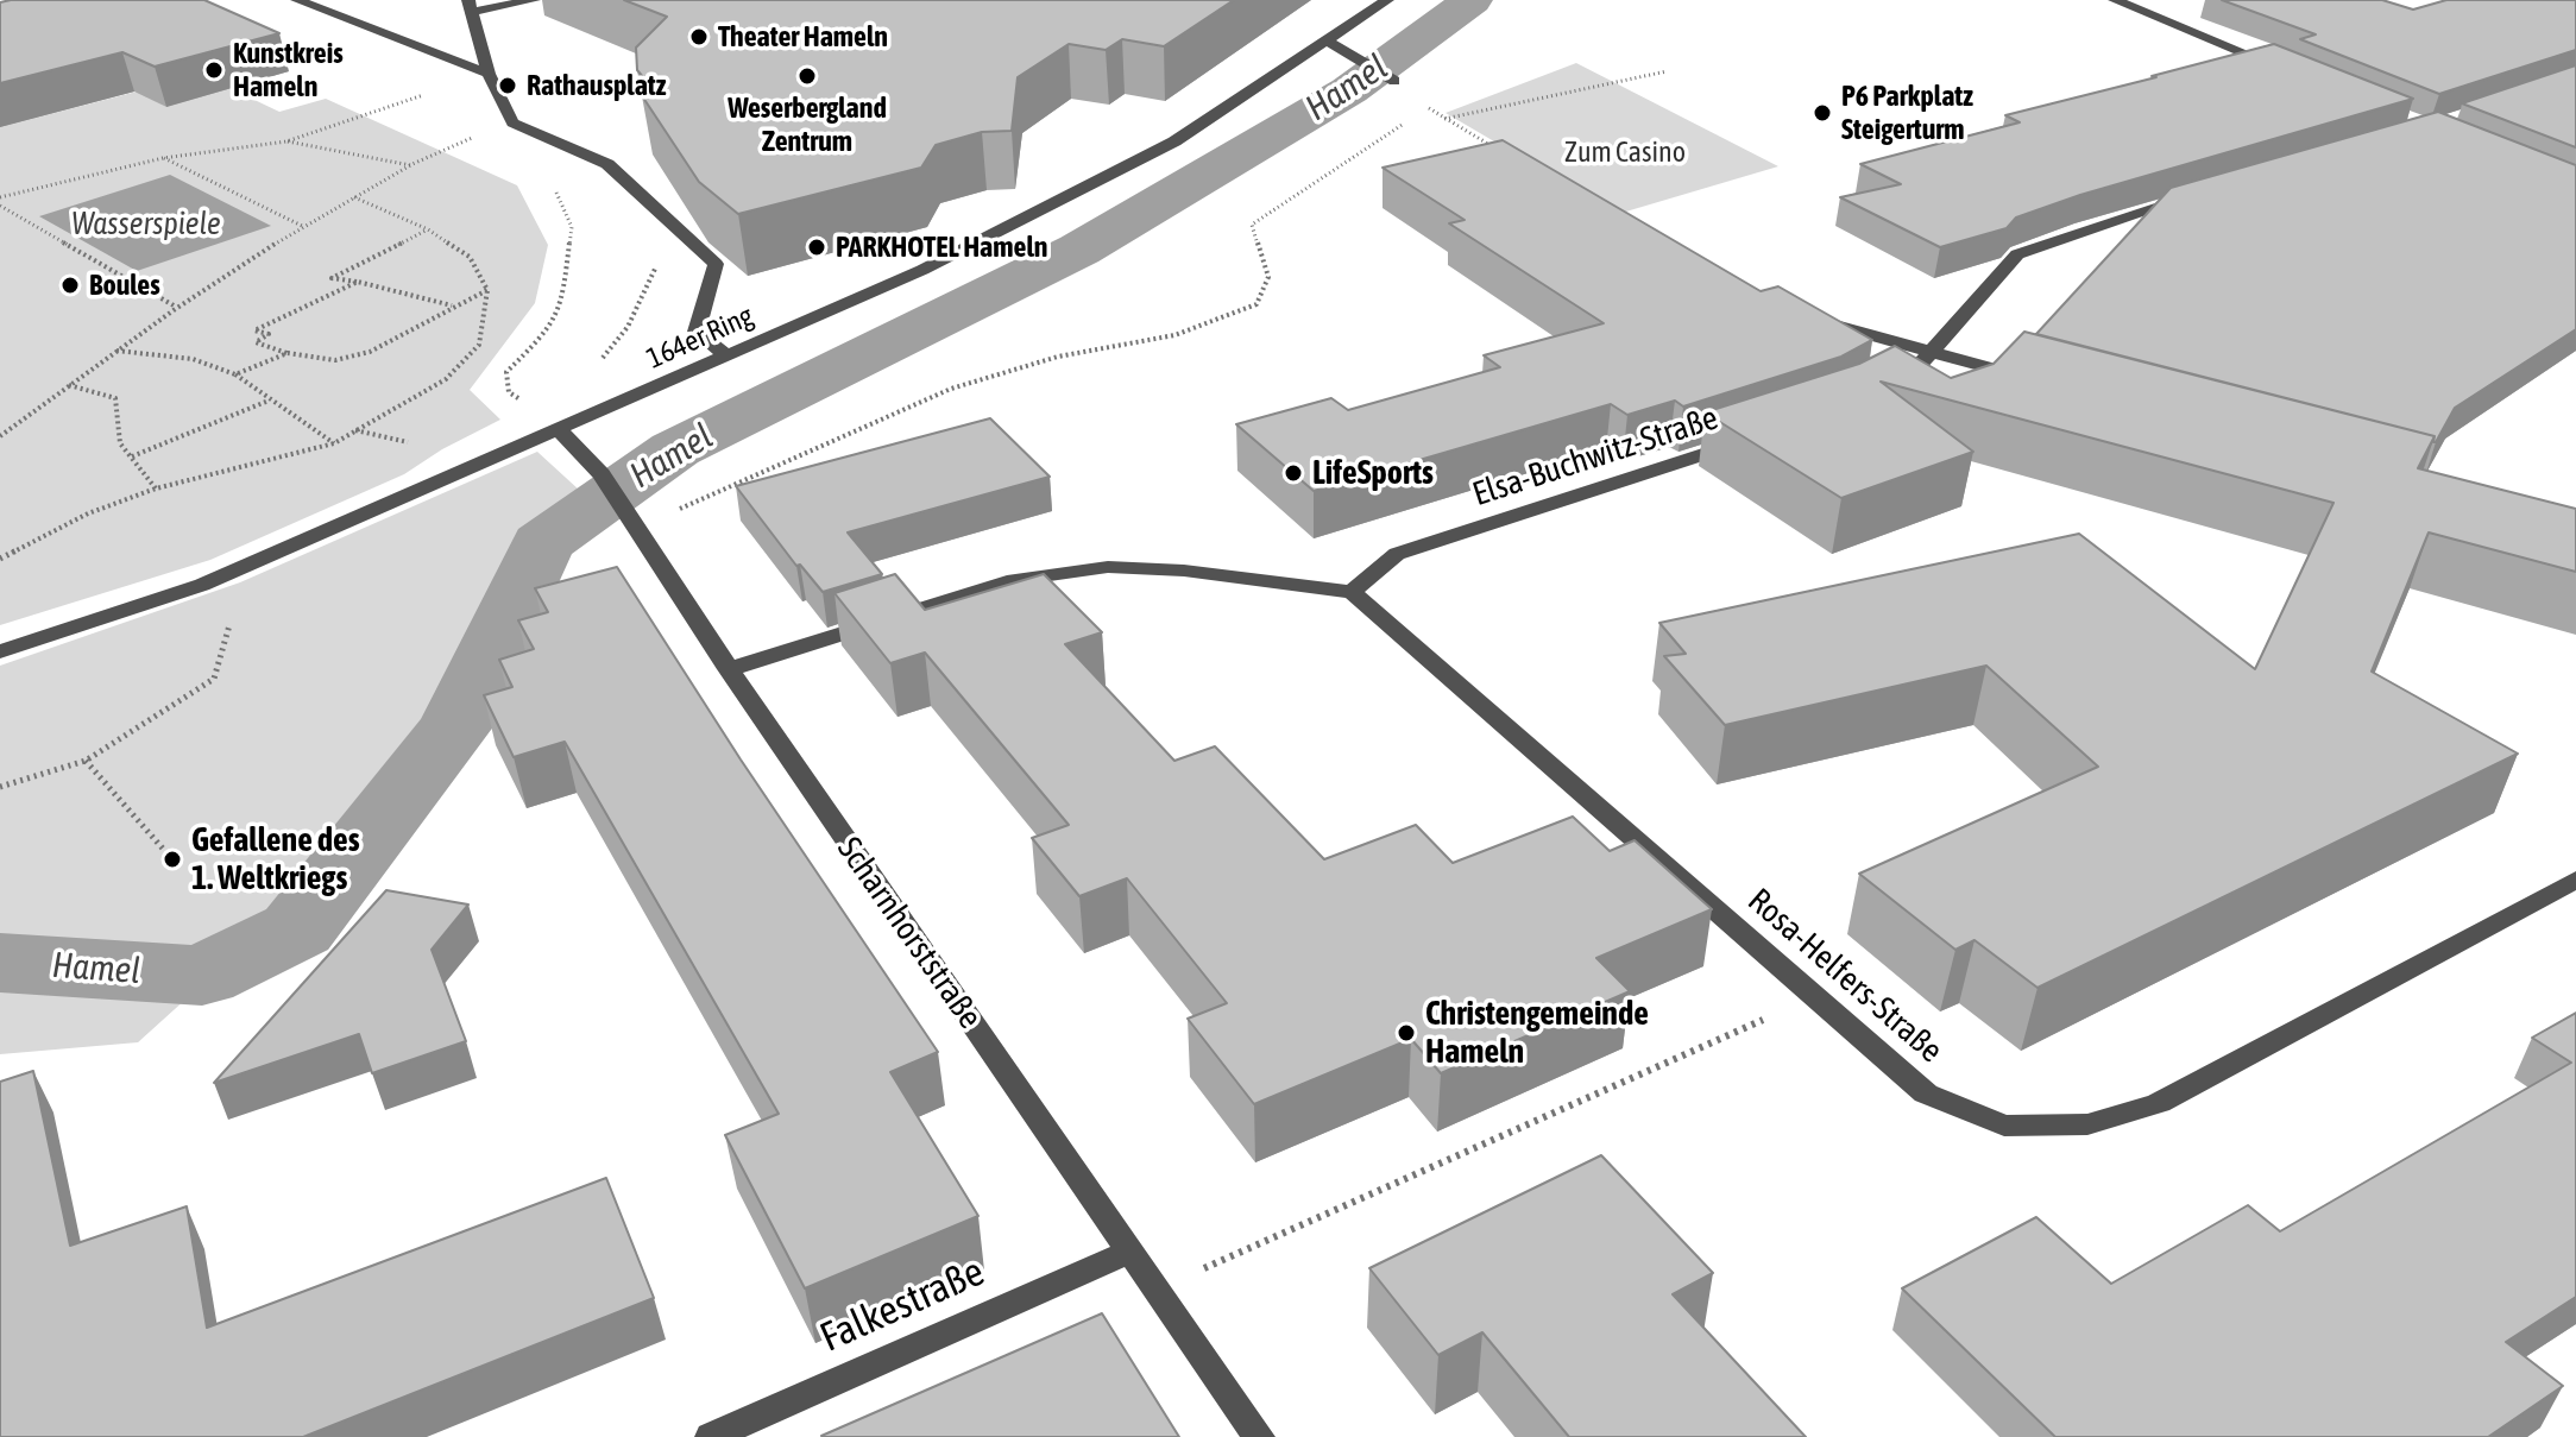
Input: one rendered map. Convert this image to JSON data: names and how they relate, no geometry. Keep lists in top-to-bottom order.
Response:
{
  "streets": {
    "street": [
      "164er Ring",
      "Elsa-Buchwitz-Straße",
      "Scharnhorststraße",
      "Rosa-Helfers-Straße",
      "Falkestraße"
    ]
  },
  "crossings": [
    ["164er Ring", "Scharnhorststraße"],
    ["Elsa-Buchwitz-Straße", "Rosa-Helfers-Straße"],
    ["Scharnhorststraße", "Falkestraße"]
  ],
  "water": ["Hamel", "Wasserspiele"],
  "parks": ["Zum Casino"],
  "places": [
    "Theater Hameln",
    "Kunstkreis Hameln",
    "Weserbergland Zentrum",
    "Rathausplatz",
    "P6 Parkplatz Steigerturm",
    "PARKHOTEL Hameln",
    "Boules",
    "LifeSports",
    "Gefallene des 1. Weltkriegs",
    "Christengemeinde Hameln"
  ]
}
